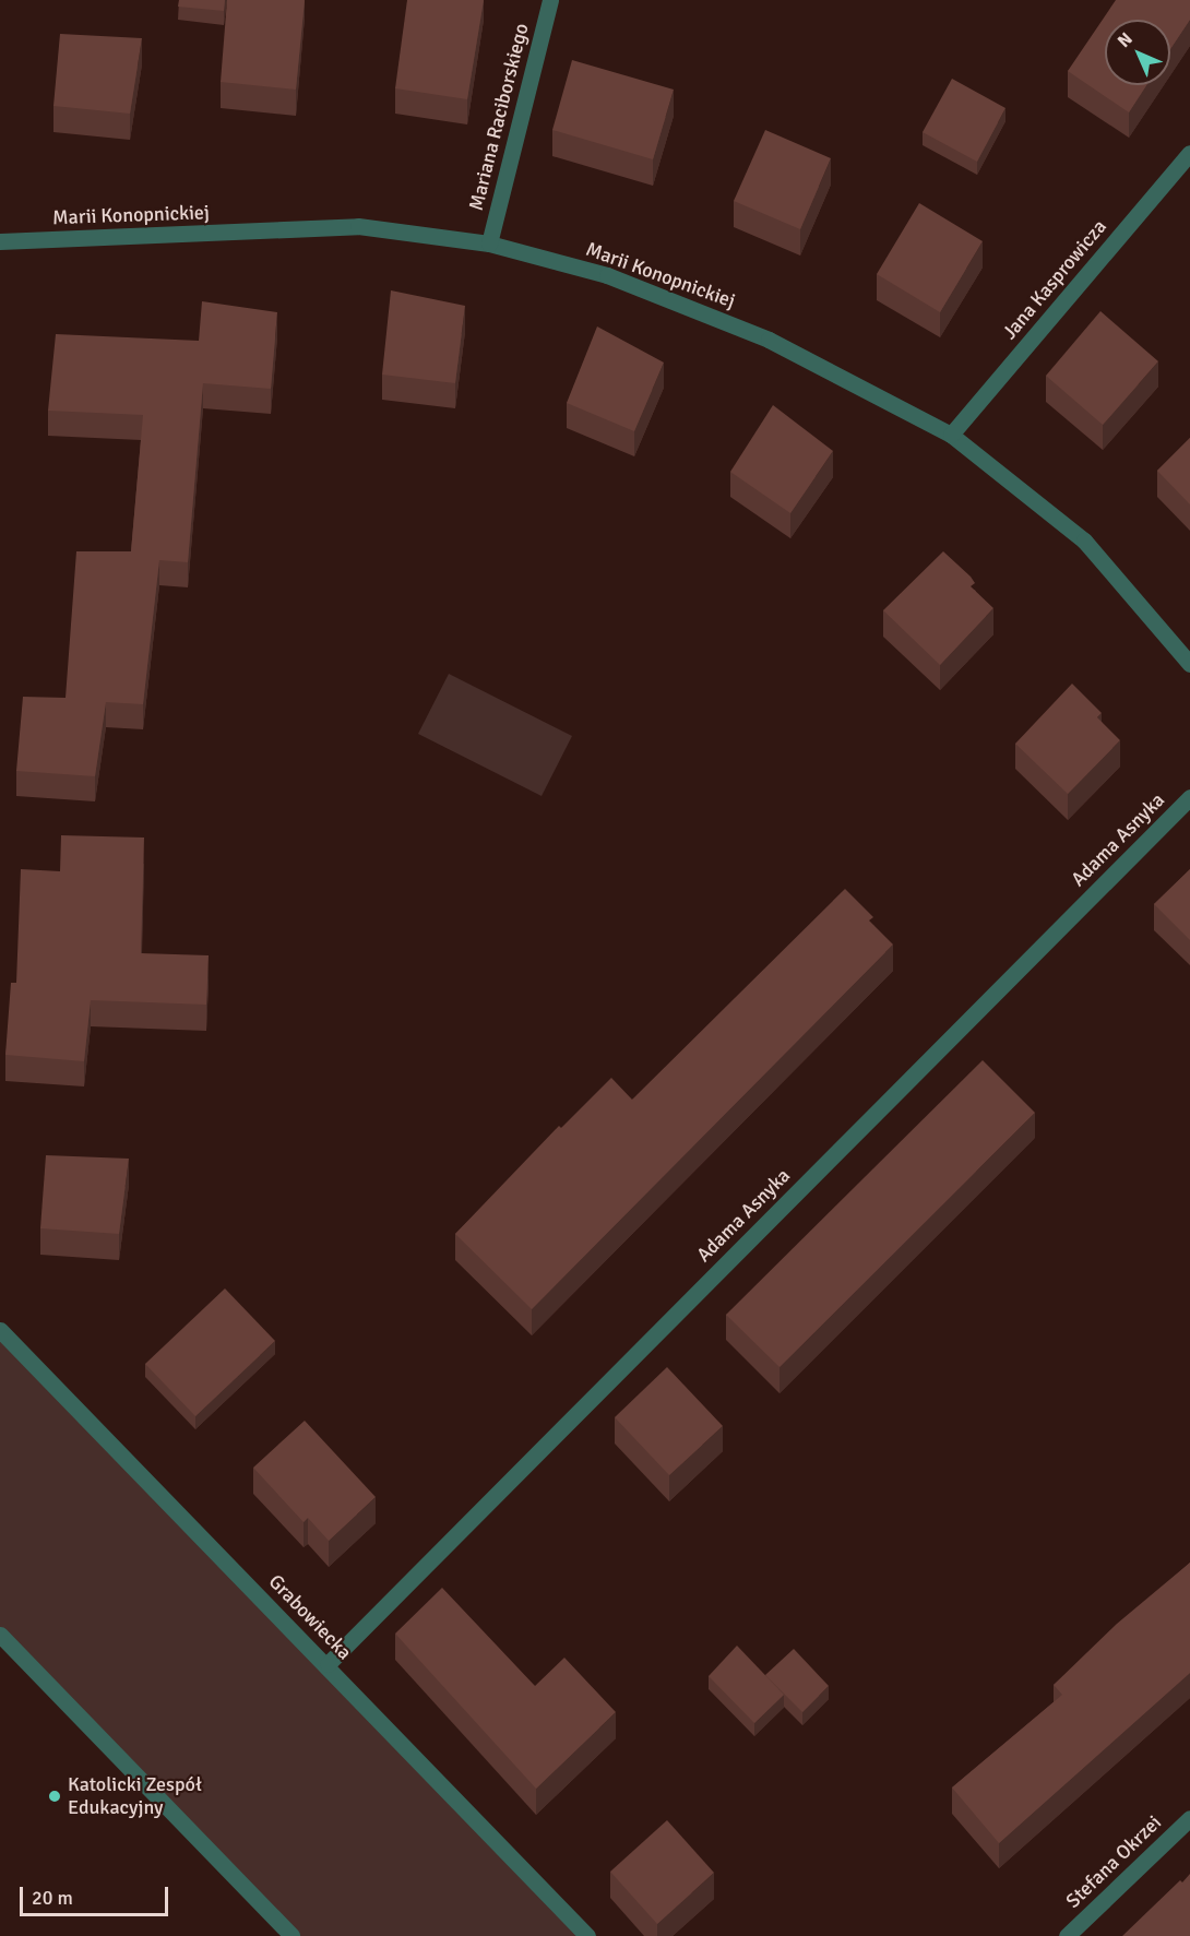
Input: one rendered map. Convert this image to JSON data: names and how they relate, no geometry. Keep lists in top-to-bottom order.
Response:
{
  "streets": {
    "street": [
      "Mariana Raciborskiego",
      "Marii Konopnickiej",
      "Jana Kasprowicza",
      "Adama Asnyka",
      "Grabowiecka",
      "Stefana Okrzei"
    ]
  },
  "crossings": [
    ["Mariana Raciborskiego", "Marii Konopnickiej"],
    ["Marii Konopnickiej", "Jana Kasprowicza"],
    ["Adama Asnyka", "Grabowiecka"]
  ],
  "places": ["Katolicki Zespół Edukacyjny"],
  "scale_bar": "20 m",
  "north": "top left"
}
